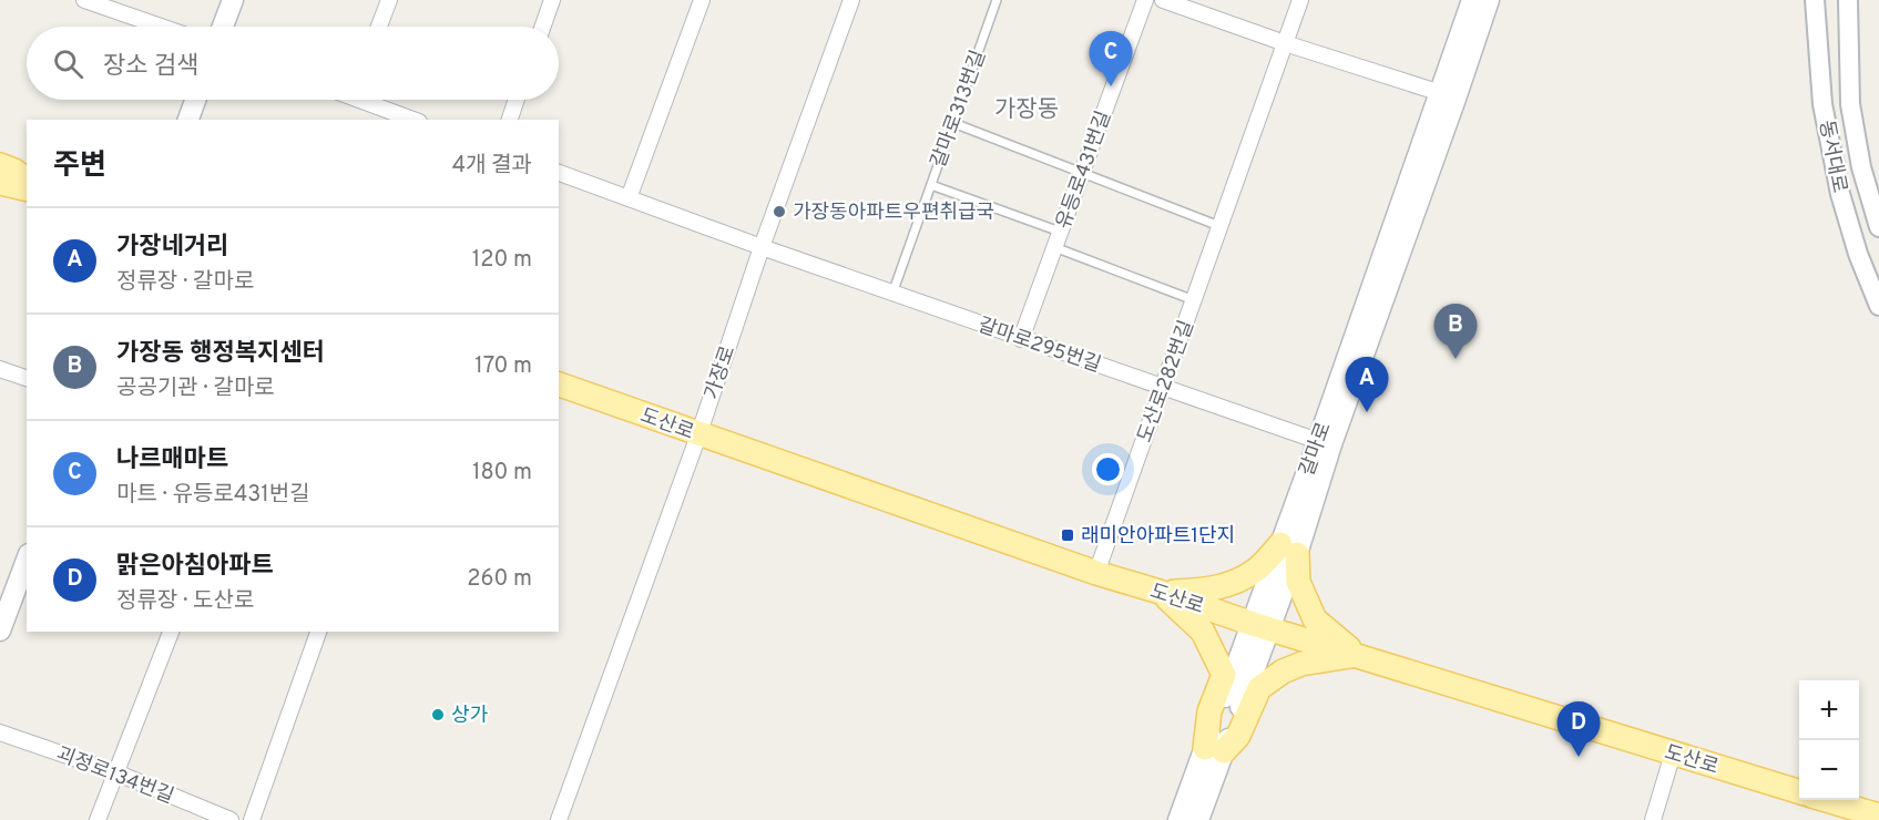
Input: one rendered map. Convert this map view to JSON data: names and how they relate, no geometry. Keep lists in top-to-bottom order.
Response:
{
  "streets": {
    "main road": ["도산로", "갈마로"],
    "street": [
      "동서대로",
      "유등로431번길",
      "갈마로295번길",
      "가장로",
      "도산로282번길",
      "괴정로134번길"
    ],
    "lane": ["갈마로313번길"]
  },
  "crossings": [
    ["갈마로313번길", "갈마로295번길"],
    ["유등로431번길", "갈마로295번길"],
    ["갈마로295번길", "가장로"],
    ["갈마로295번길", "도산로282번길"],
    ["갈마로295번길", "갈마로"],
    ["가장로", "도산로"],
    ["도산로282번길", "도산로"],
    ["도산로", "갈마로"]
  ],
  "districts": ["가장동"],
  "places": {
    "other": ["가장동아파트우편취급국", "상가"],
    "transit": ["래미안아파트1단지"]
  },
  "page": {
    "search": "장소 검색",
    "pins": [
      "C",
      "B",
      "A",
      "D"
    ],
    "heading": ["주변", "4개 결과"],
    "list": [
      {
        "mark": "A",
        "name": "가장네거리",
        "note": "정류장 · 갈마로",
        "value": "120 m"
      },
      {
        "mark": "B",
        "name": "가장동 행정복지센터",
        "note": "공공기관 · 갈마로",
        "value": "170 m"
      },
      {
        "mark": "C",
        "name": "나르매마트",
        "note": "마트 · 유등로431번길",
        "value": "180 m"
      },
      {
        "mark": "D",
        "name": "맑은아침아파트",
        "note": "정류장 · 도산로",
        "value": "260 m"
      }
    ],
    "map_buttons": ["+", "−"]
  }
}
